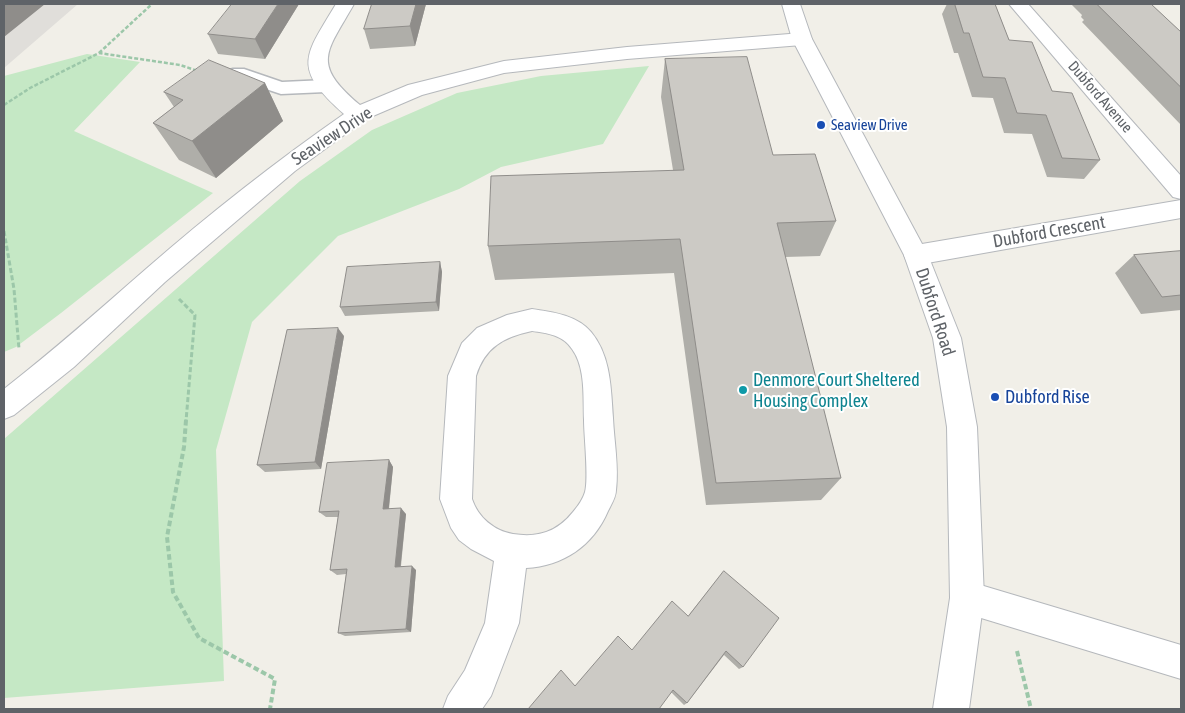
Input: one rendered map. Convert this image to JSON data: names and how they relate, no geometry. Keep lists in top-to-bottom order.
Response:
{
  "streets": {
    "street": [
      "Dubford Avenue",
      "Seaview Drive",
      "Dubford Crescent",
      "Dubford Road"
    ]
  },
  "crossings": [
    ["Seaview Drive", "Dubford Road"],
    ["Dubford Crescent", "Dubford Road"]
  ],
  "places": ["Seaview Drive", "Denmore Court Sheltered Housing Complex", "Dubford Rise"]
}
